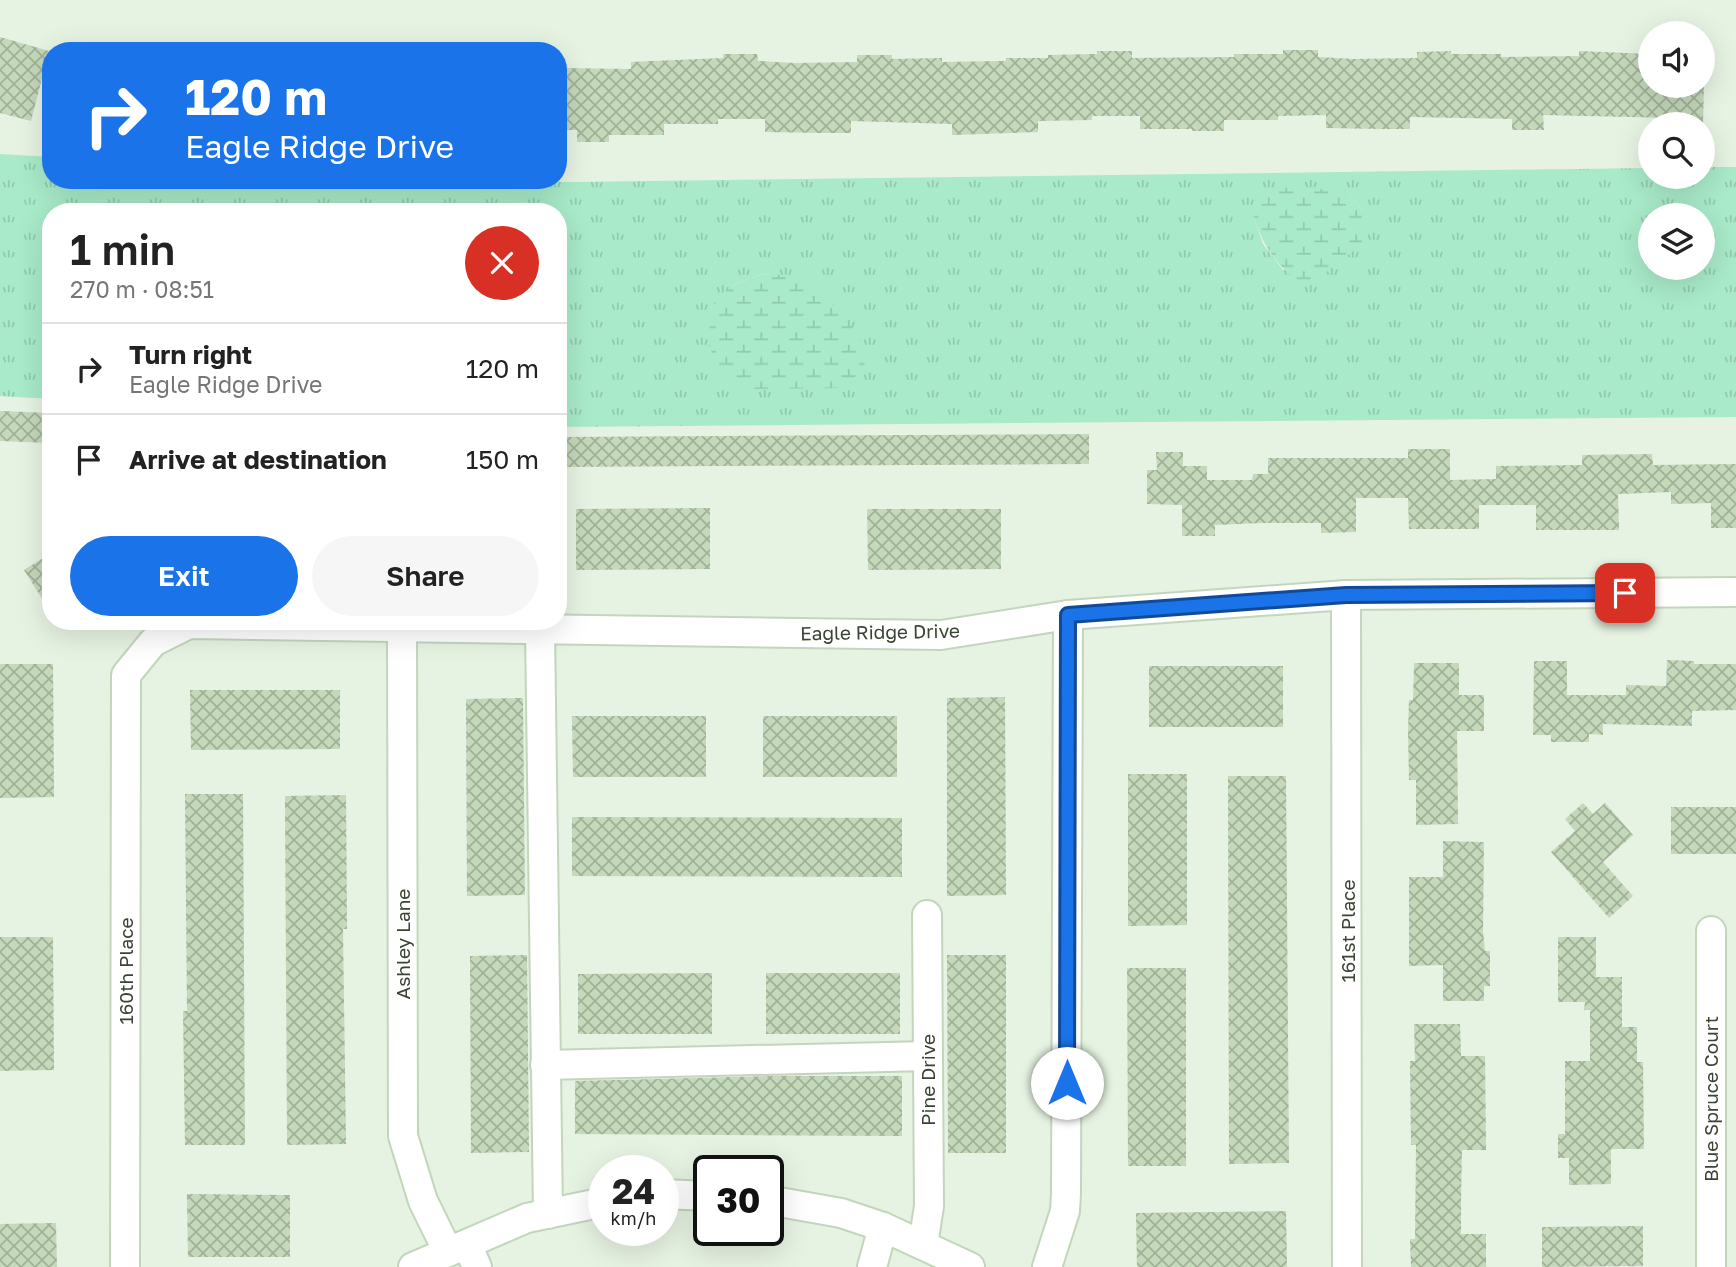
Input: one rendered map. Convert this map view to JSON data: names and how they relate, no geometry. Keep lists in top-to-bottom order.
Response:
{
  "streets": {
    "street": [
      "Eagle Ridge Drive",
      "161st Place",
      "Ashley Lane",
      "160th Place",
      "Pine Drive",
      "Blue Spruce Court"
    ]
  },
  "crossings": [
    ["Eagle Ridge Drive", "161st Place"],
    ["Eagle Ridge Drive", "160th Place"]
  ],
  "page": {
    "turn": ["120 m", "Eagle Ridge Drive"],
    "heading": ["1 min", "270 m · 08:51"],
    "list": [
      {
        "name": "Turn right",
        "note": "Eagle Ridge Drive",
        "value": "120 m"
      },
      {
        "name": "Arrive at destination",
        "value": "150 m"
      }
    ],
    "buttons": ["Exit", "Share"],
    "speed": "24 km/h",
    "limit": "30"
  }
}
